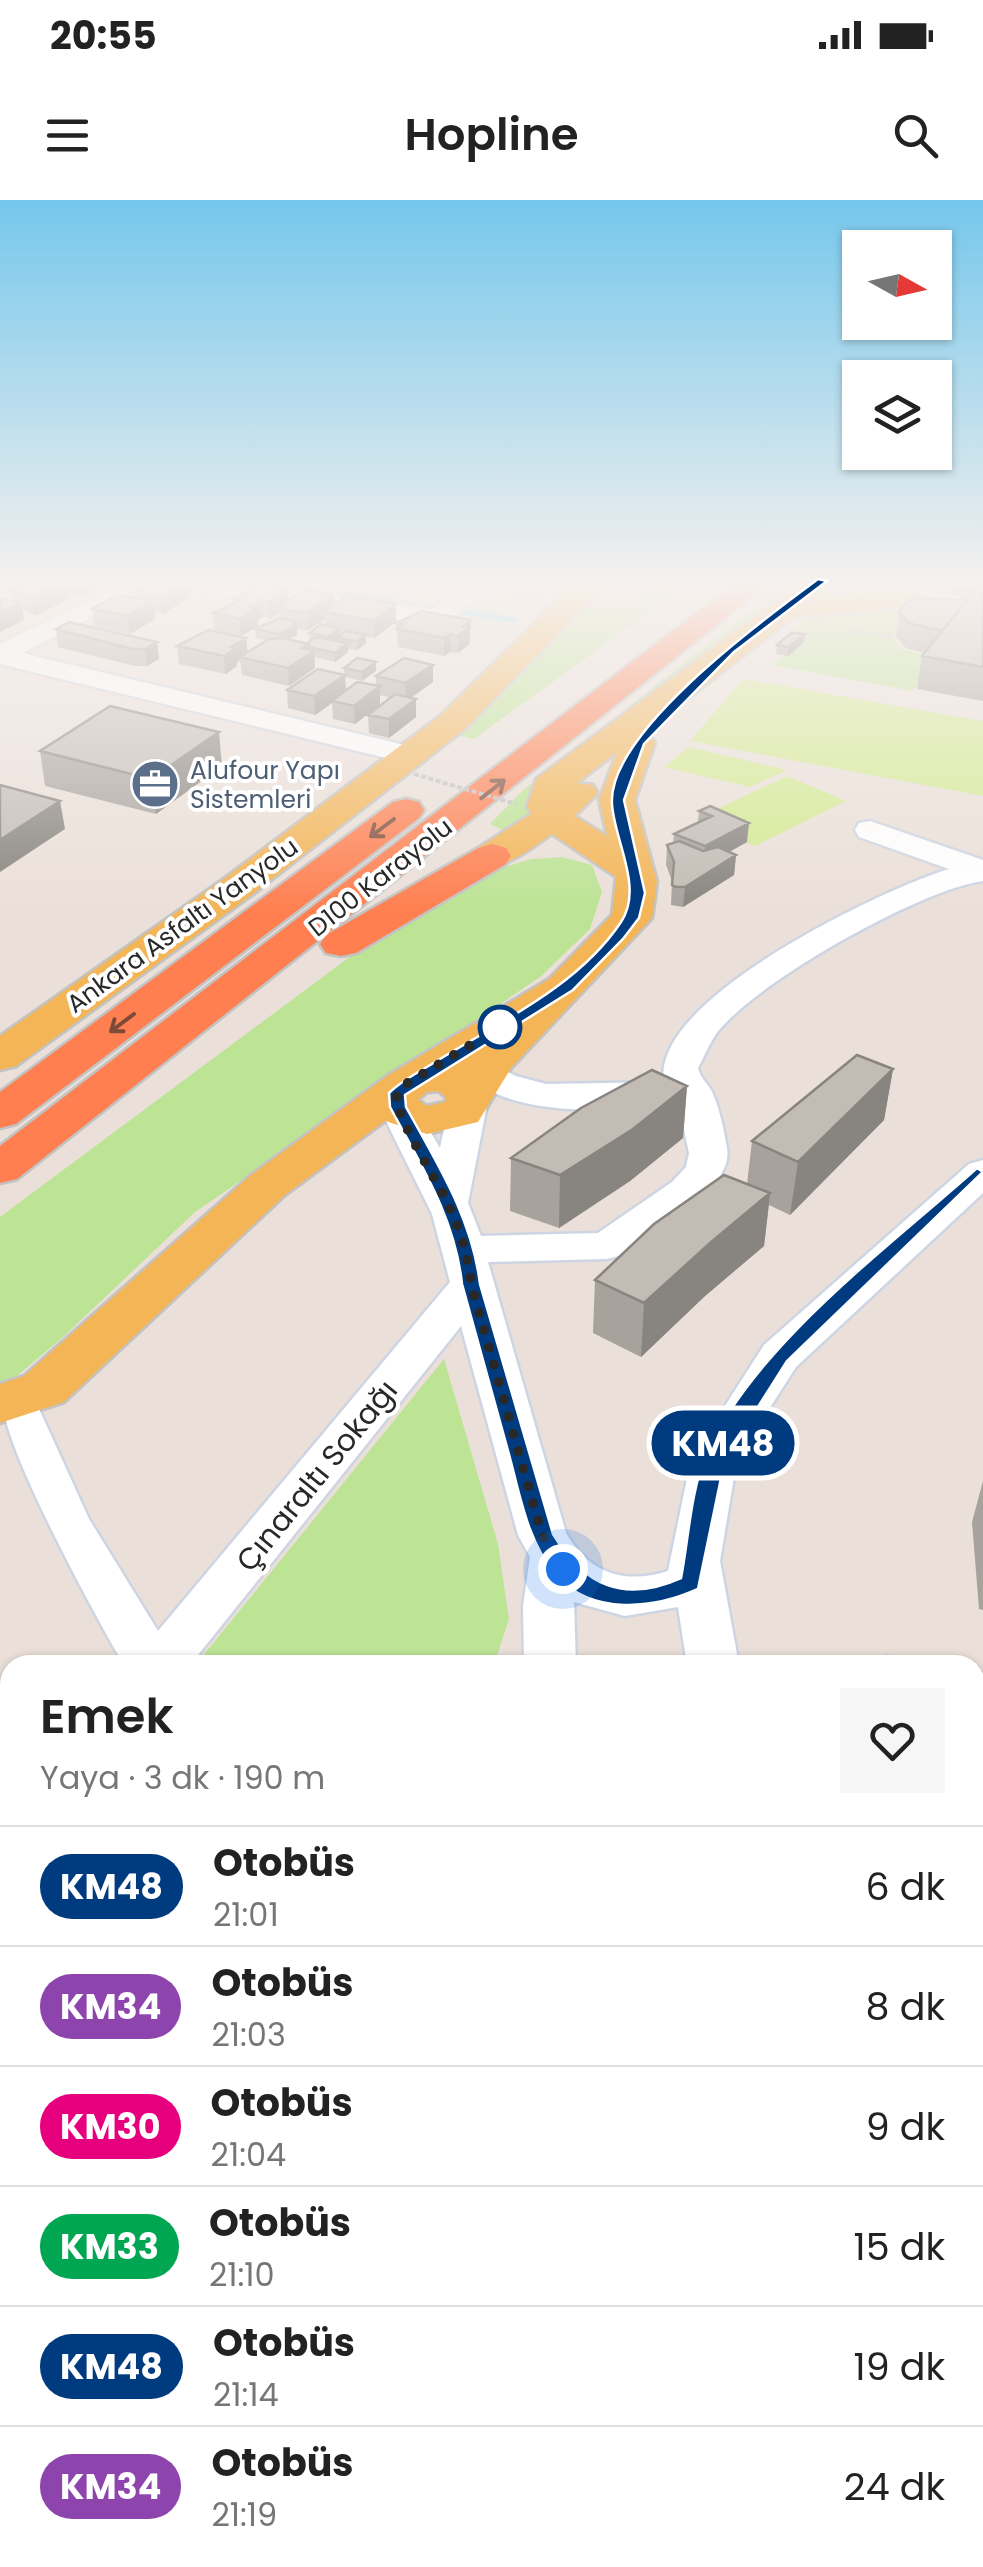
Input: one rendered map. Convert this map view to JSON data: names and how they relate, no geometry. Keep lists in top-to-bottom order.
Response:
{
  "streets": {
    "highway": ["D100 Karayolu"],
    "main road": ["Ankara Asfaltı Yanyolu"],
    "street": ["Çınaraltı Sokağı"]
  },
  "places": {
    "office": ["Alufour Yapı Sistemleri"]
  },
  "lines": ["bus line KM48"],
  "north": "right",
  "page": {
    "status": "20:55",
    "header": "Hopline",
    "on_map": "KM48",
    "heading": ["Emek", "Yaya · 3 dk · 190 m"],
    "list": [
      {
        "mark": "KM48",
        "name": "Otobüs",
        "note": "21:01",
        "value": "6 dk"
      },
      {
        "mark": "KM34",
        "name": "Otobüs",
        "note": "21:03",
        "value": "8 dk"
      },
      {
        "mark": "KM30",
        "name": "Otobüs",
        "note": "21:04",
        "value": "9 dk"
      },
      {
        "mark": "KM33",
        "name": "Otobüs",
        "note": "21:10",
        "value": "15 dk"
      },
      {
        "mark": "KM48",
        "name": "Otobüs",
        "note": "21:14",
        "value": "19 dk"
      },
      {
        "mark": "KM34",
        "name": "Otobüs",
        "note": "21:19",
        "value": "24 dk"
      }
    ]
  }
}
